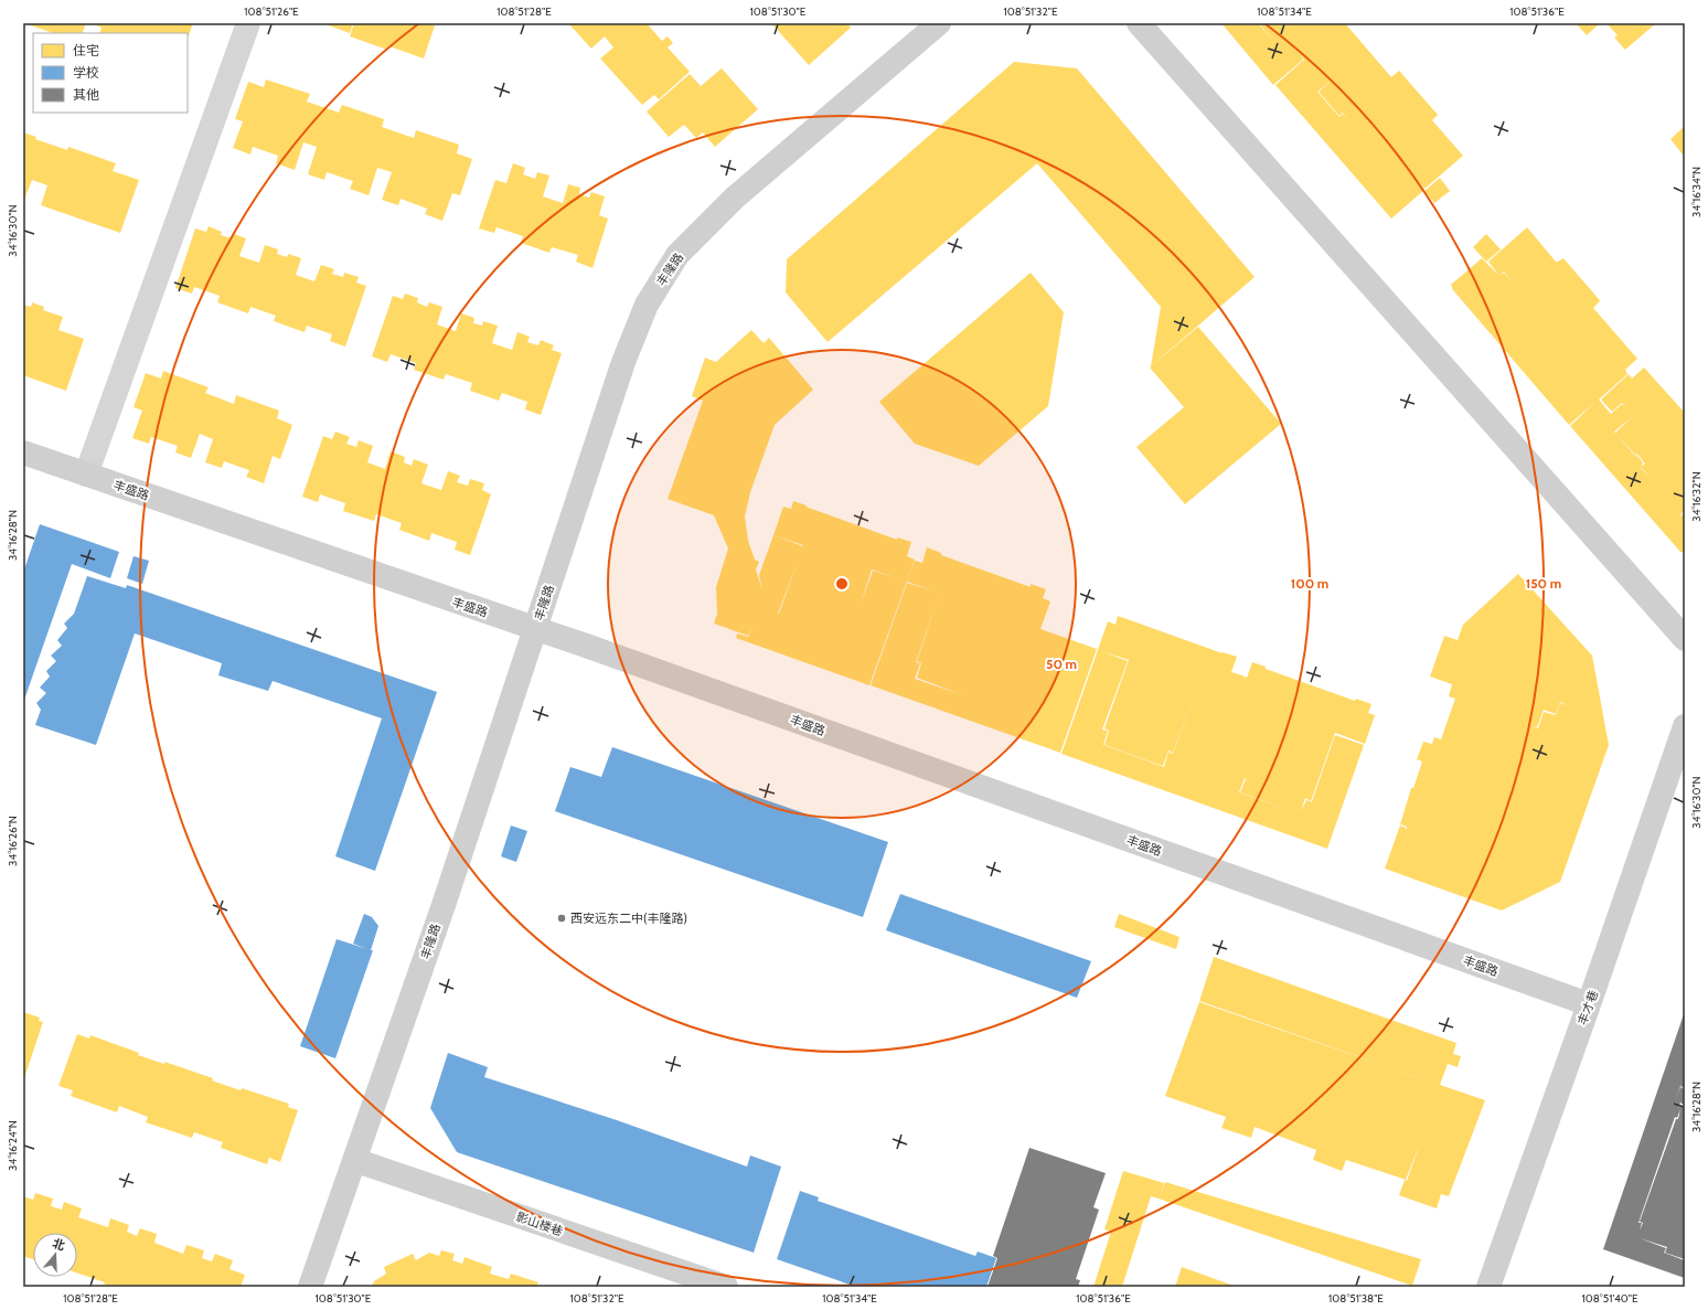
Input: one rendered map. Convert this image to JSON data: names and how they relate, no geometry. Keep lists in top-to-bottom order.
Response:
{
  "streets": {
    "street": [
      "丰隆路",
      "丰盛路",
      "丰才巷",
      "影山楼巷"
    ]
  },
  "crossings": [
    ["丰隆路", "丰盛路"],
    ["丰隆路", "影山楼巷"],
    ["丰盛路", "丰才巷"]
  ],
  "places": ["西安远东二中(丰隆路)"],
  "legend": ["住宅", "学校", "其他"],
  "north": "top",
  "coordinates": [
    "108°51'26\"E",
    "108°51'28\"E",
    "108°51'30\"E",
    "108°51'32\"E",
    "108°51'34\"E",
    "108°51'36\"E",
    "34°16'34\"N",
    "34°16'30\"N",
    "34°16'32\"N",
    "34°16'28\"N",
    "34°16'26\"N",
    "34°16'24\"N",
    "108°51'38\"E",
    "108°51'40\"E"
  ],
  "rings": ["100 m", "150 m", "50 m"]
}
